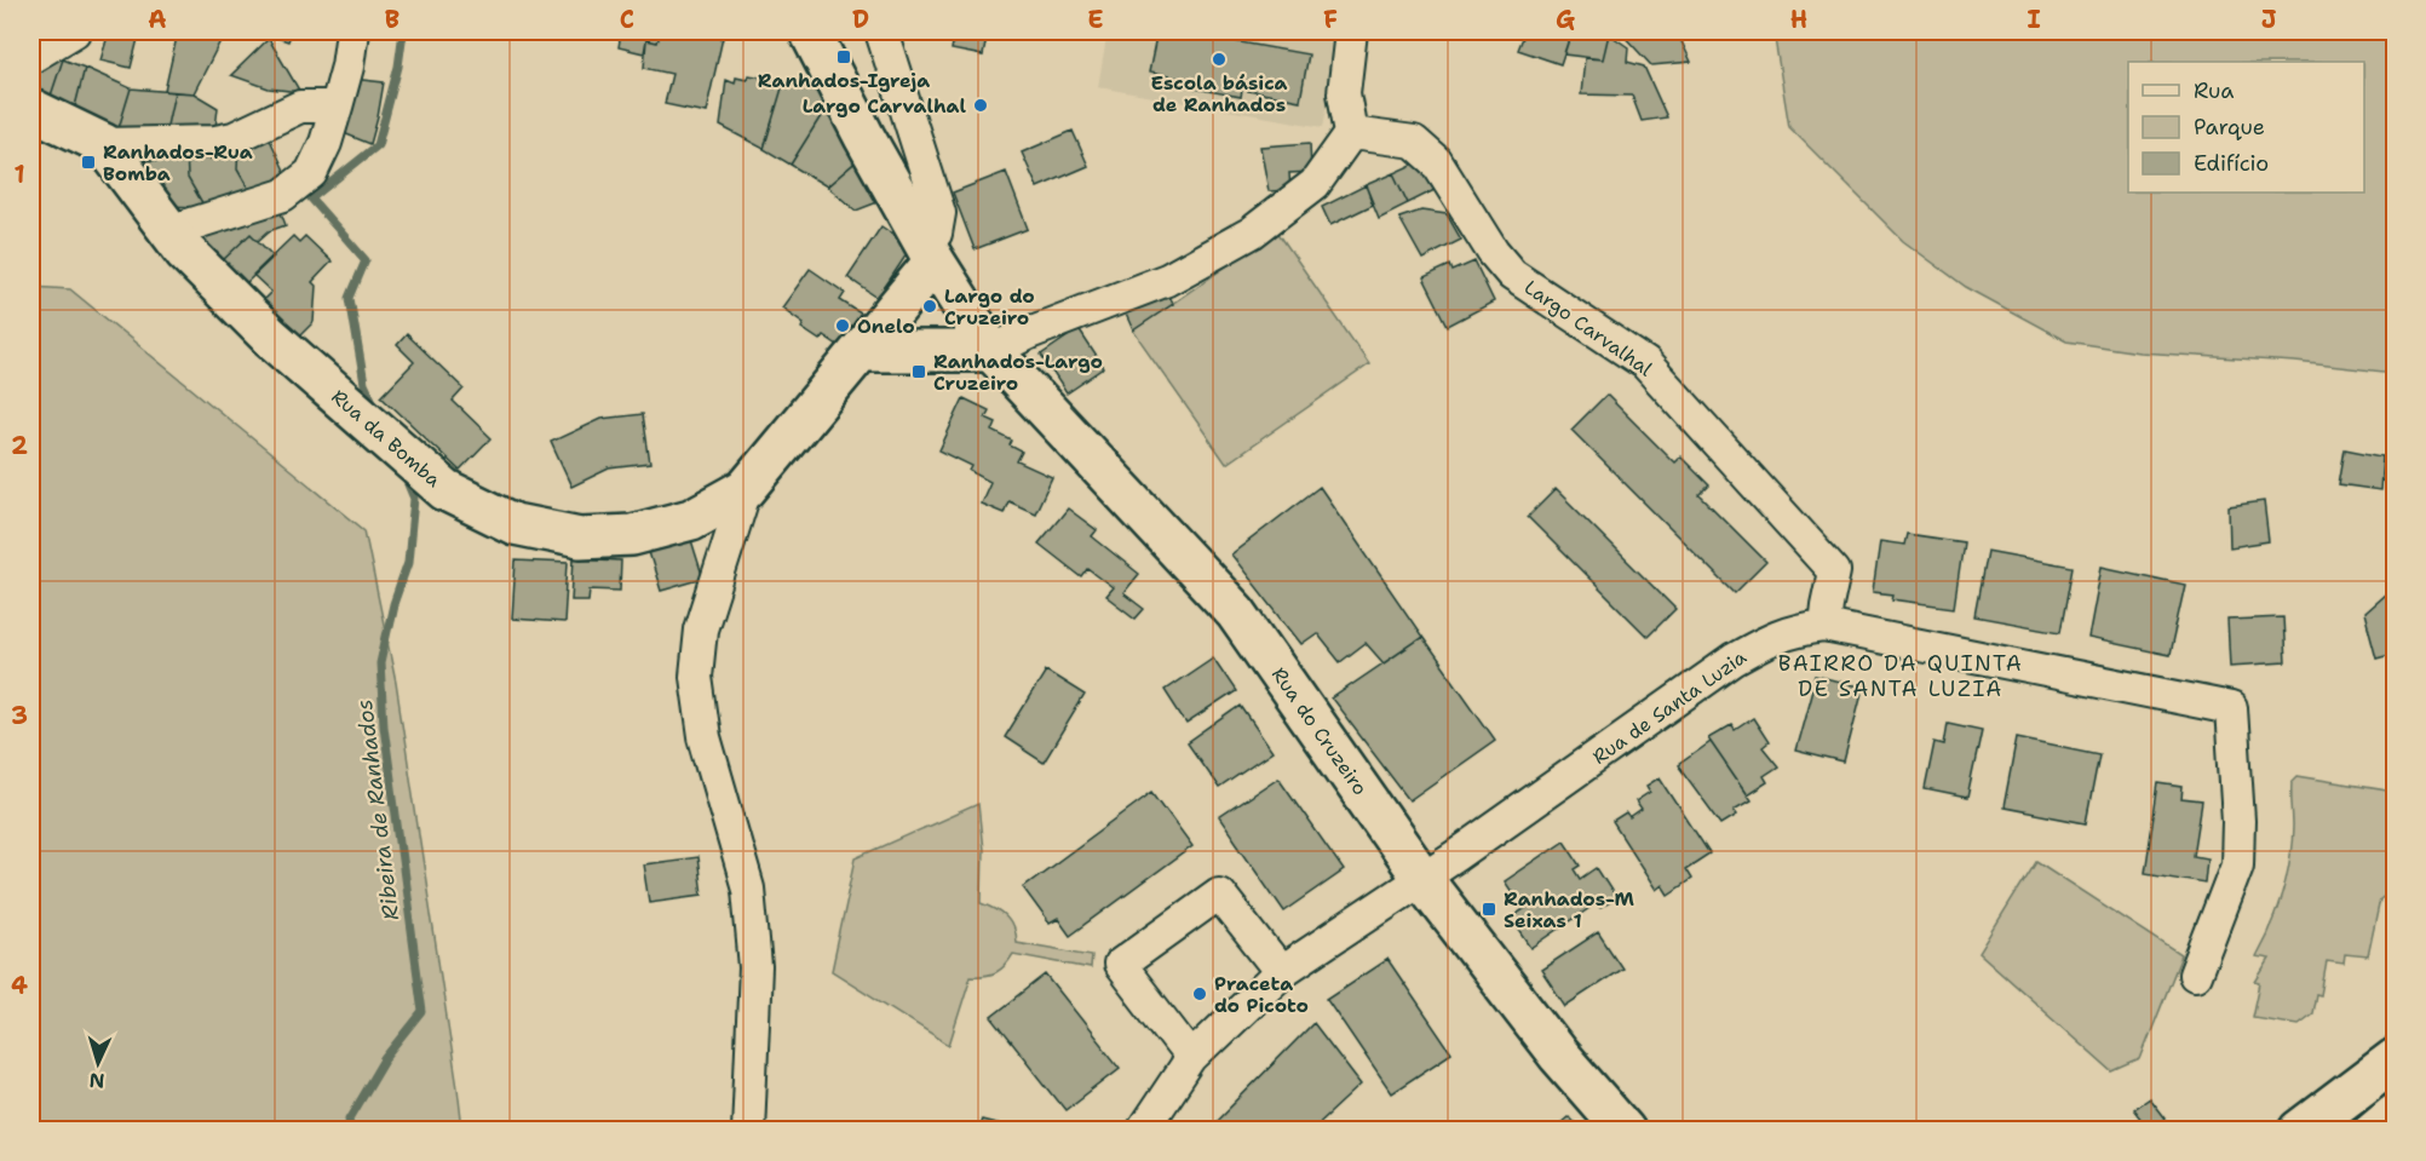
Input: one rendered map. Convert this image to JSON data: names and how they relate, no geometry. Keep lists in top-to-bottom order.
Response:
{
  "streets": {
    "street": [
      "Largo Carvalhal",
      "Rua da Bomba",
      "Rua de Santa Luzia",
      "Rua do Cruzeiro"
    ]
  },
  "crossings": [
    ["Largo Carvalhal", "Rua de Santa Luzia"],
    ["Rua da Bomba", "Rua do Cruzeiro"],
    ["Rua de Santa Luzia", "Rua do Cruzeiro"]
  ],
  "districts": ["BAIRRO DA QUINTA DE SANTA LUZIA"],
  "water": ["Ribeira de Ranhados"],
  "places": {
    "transit": [
      "Ranhados-Igreja",
      "Ranhados-Rua Bomba",
      "Ranhados-Largo Cruzeiro",
      "Ranhados-M Seixas 1"
    ],
    "other": [
      "Escola básica de Ranhados",
      "Largo Carvalhal",
      "Largo do Cruzeiro",
      "Onelo",
      "Praceta do Picoto"
    ]
  },
  "legend": ["Rua", "Parque", "Edifício"],
  "north": "bottom",
  "grid": {
    "columns": [
      "A",
      "B",
      "C",
      "D",
      "E",
      "F",
      "G",
      "H",
      "I",
      "J"
    ],
    "rows": [
      "1",
      "2",
      "3",
      "4"
    ]
  }
}
